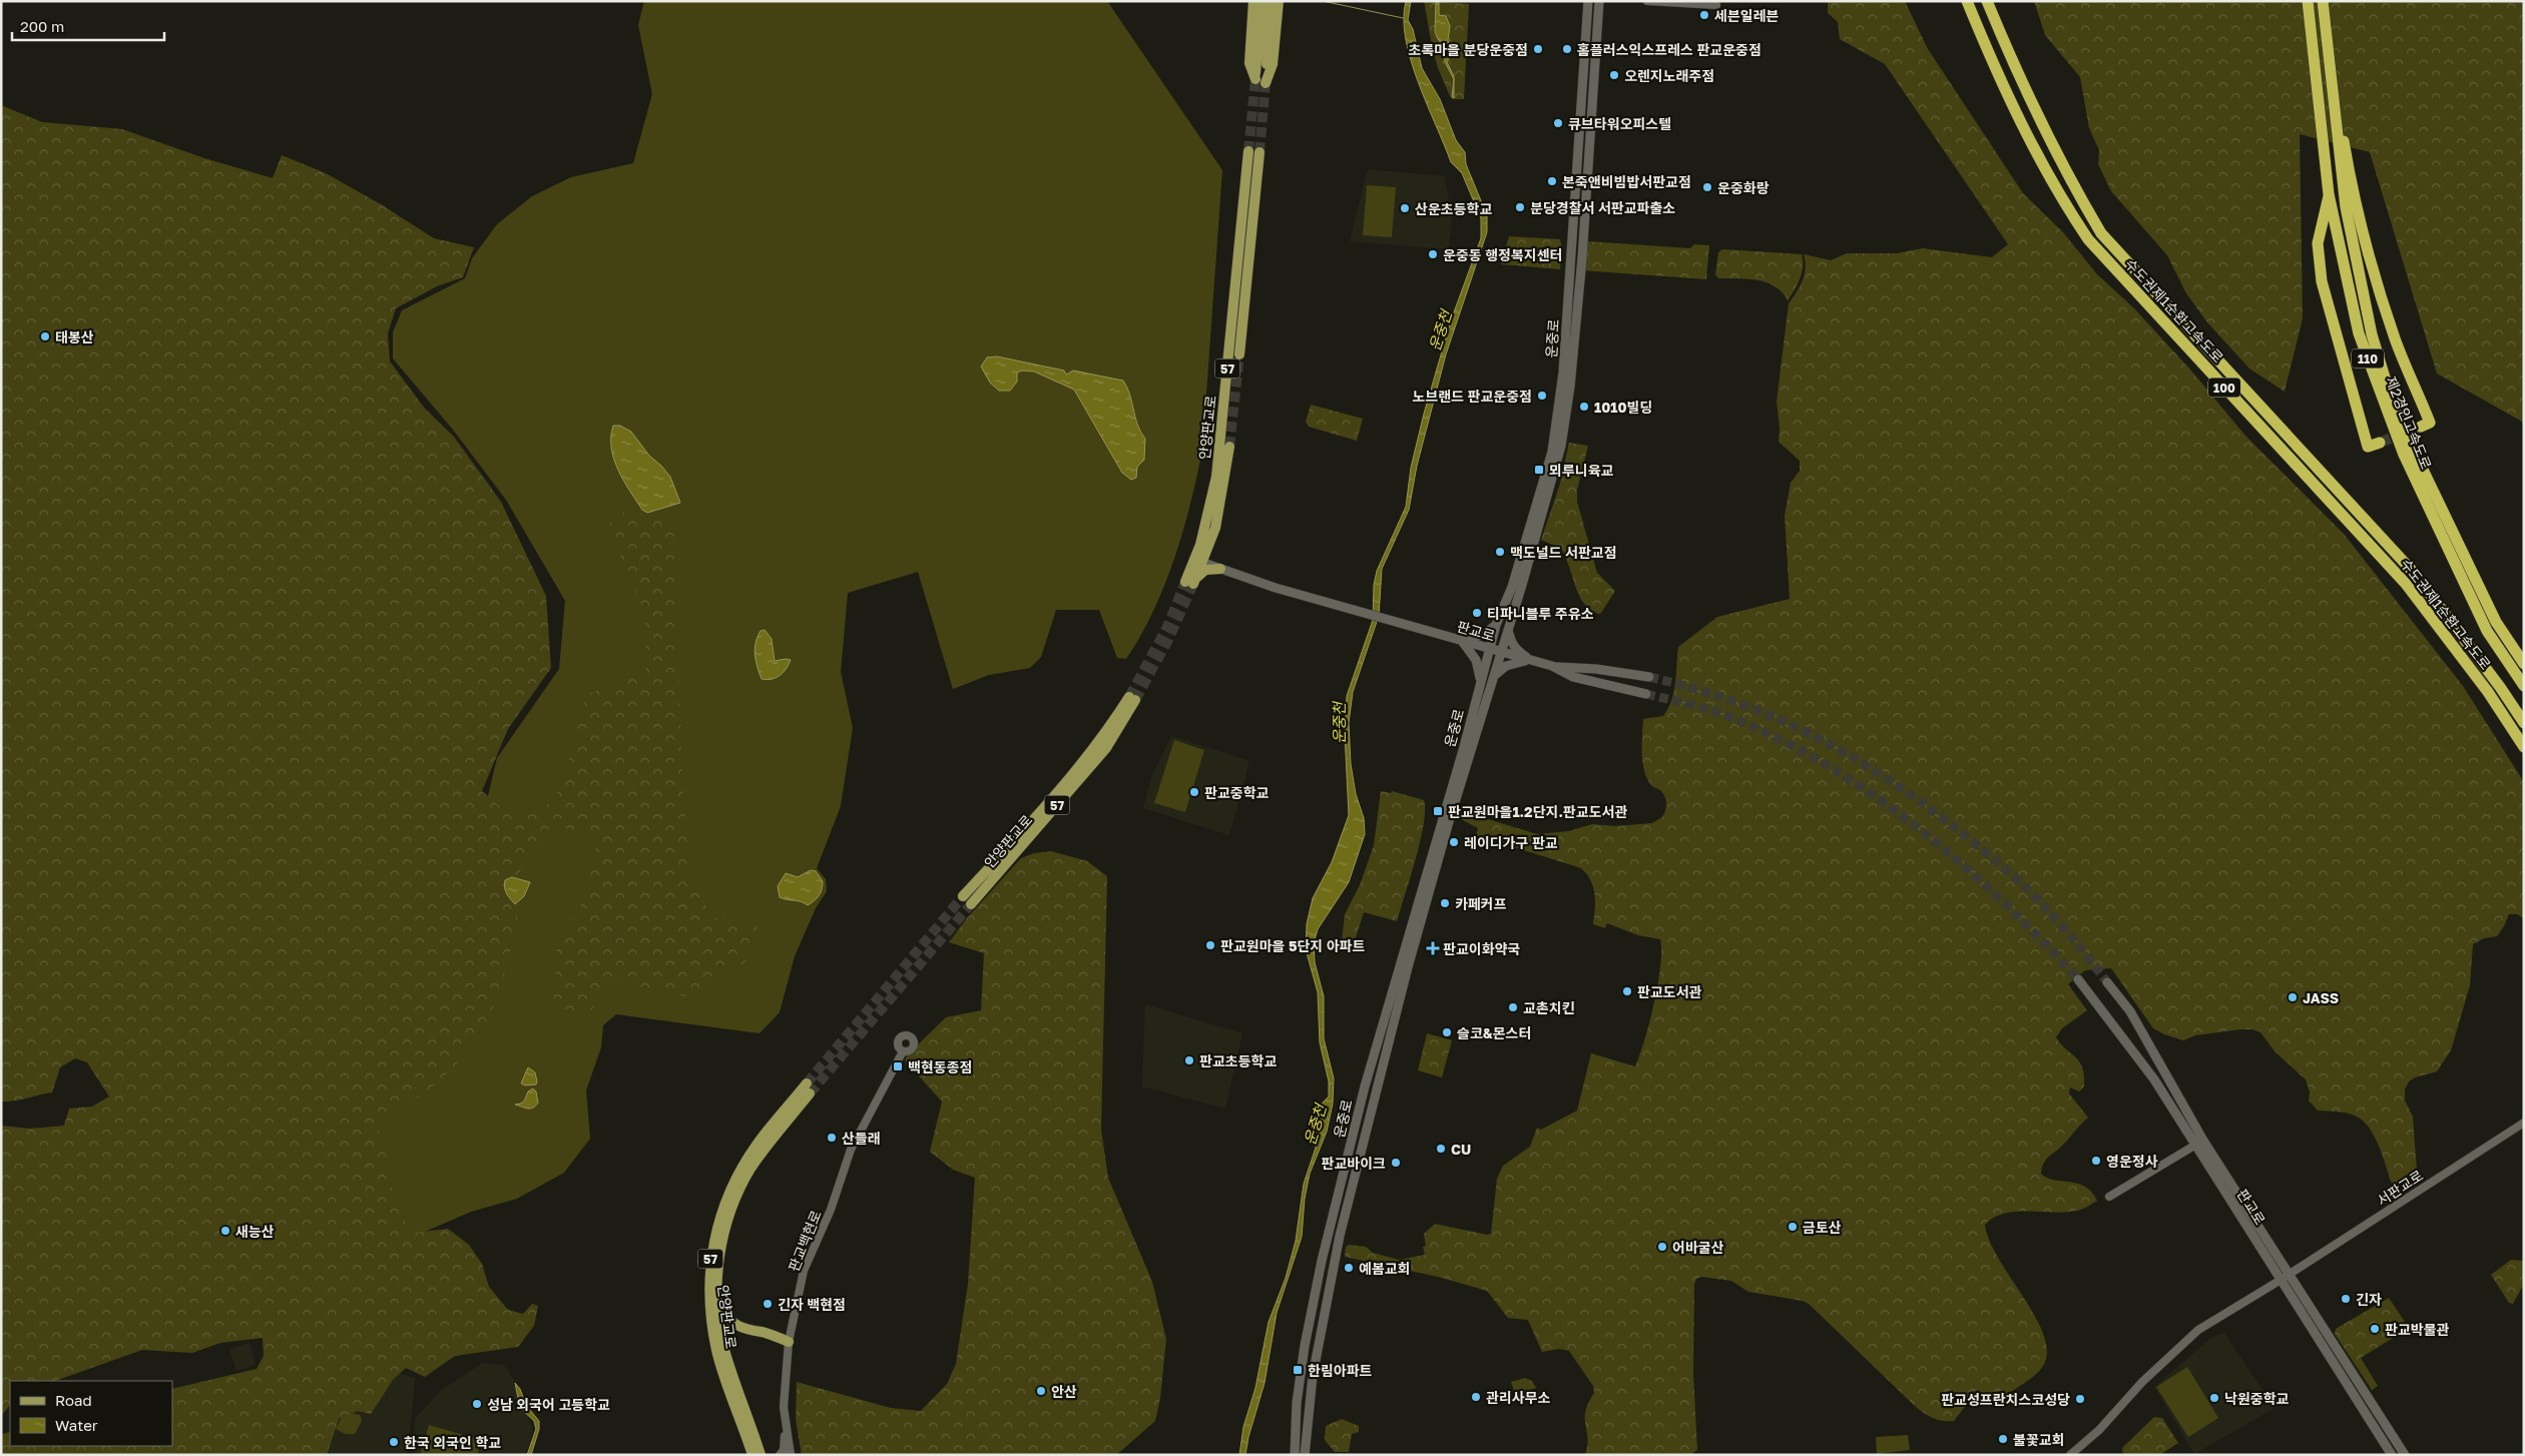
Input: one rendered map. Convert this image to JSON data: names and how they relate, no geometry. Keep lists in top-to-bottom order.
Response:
{
  "streets": {
    "highway": [
      "수도권제1순환고속도로",
      "110",
      "100",
      "제2경인고속도로"
    ],
    "main road": [
      "운중로",
      "57",
      "안양판교로",
      "판교로"
    ],
    "street": ["서판교로", "판교백현로"]
  },
  "crossings": [
    ["운중로", "판교로"],
    ["안양판교로", "판교로"],
    ["판교로", "서판교로"]
  ],
  "water": ["운중천"],
  "places": {
    "other": [
      "세븐일레븐",
      "초록마을 분당운중점",
      "홈플러스익스프레스 판교운중점",
      "오렌지노래주점",
      "큐브타워오피스텔",
      "본죽앤비빔밥서판교점",
      "운중화랑",
      "분당경찰서 서판교파출소",
      "산운초등학교",
      "운중동 행정복지센터",
      "태봉산",
      "노브랜드 판교운중점",
      "1010빌딩",
      "맥도널드 서판교점",
      "티파니블루 주유소",
      "판교중학교",
      "레이디가구 판교",
      "카페커프",
      "판교원마을 5단지 아파트",
      "판교도서관",
      "JASS",
      "교촌치킨",
      "슬코&몬스터",
      "판교초등학교",
      "산들래",
      "CU",
      "영운정사",
      "판교바이크",
      "금토산",
      "새능산",
      "어바굴산",
      "예봄교회",
      "긴자",
      "긴자 백현점",
      "판교박물관",
      "안산",
      "관리사무소",
      "낙원중학교",
      "판교성프란치스코성당",
      "성남 외국어 고등학교",
      "불꽃교회",
      "한국 외국인 학교"
    ],
    "transit": [
      "뫼루니육교",
      "판교원마을1.2단지.판교도서관",
      "백현동종점",
      "한림아파트"
    ],
    "health": ["판교이화약국"]
  },
  "legend": ["Road", "Water"],
  "scale_bar": "200 m"
}
